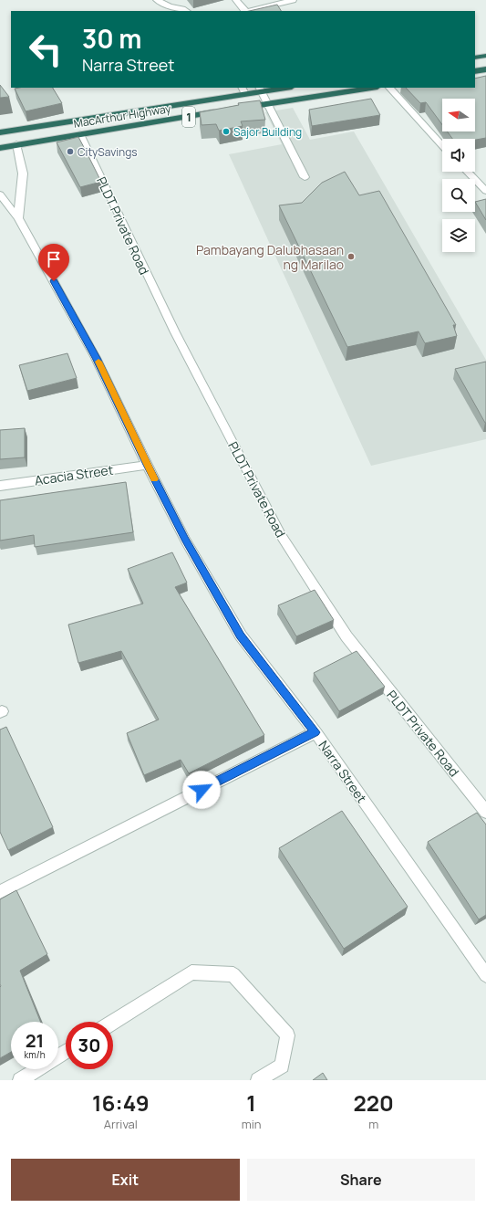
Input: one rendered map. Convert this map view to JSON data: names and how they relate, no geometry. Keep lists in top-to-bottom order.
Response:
{
  "streets": {
    "highway": ["MacArthur Highway", "1"],
    "street": ["PLDT Private Road", "Acacia Street", "Narra Street"]
  },
  "crossings": [
    ["MacArthur Highway", "PLDT Private Road"],
    ["Acacia Street", "Narra Street"]
  ],
  "places": ["Sajor Building", "CitySavings", "Pambayang Dalubhasaan ng Marilao"],
  "north": "left",
  "page": {
    "turn": ["30 m", "Narra Street"],
    "speed": "21 km/h",
    "limit": "30",
    "eta": [
      "16:49",
      "Arrival",
      "1",
      "min",
      "220",
      "m"
    ],
    "buttons": ["Exit", "Share"]
  }
}
